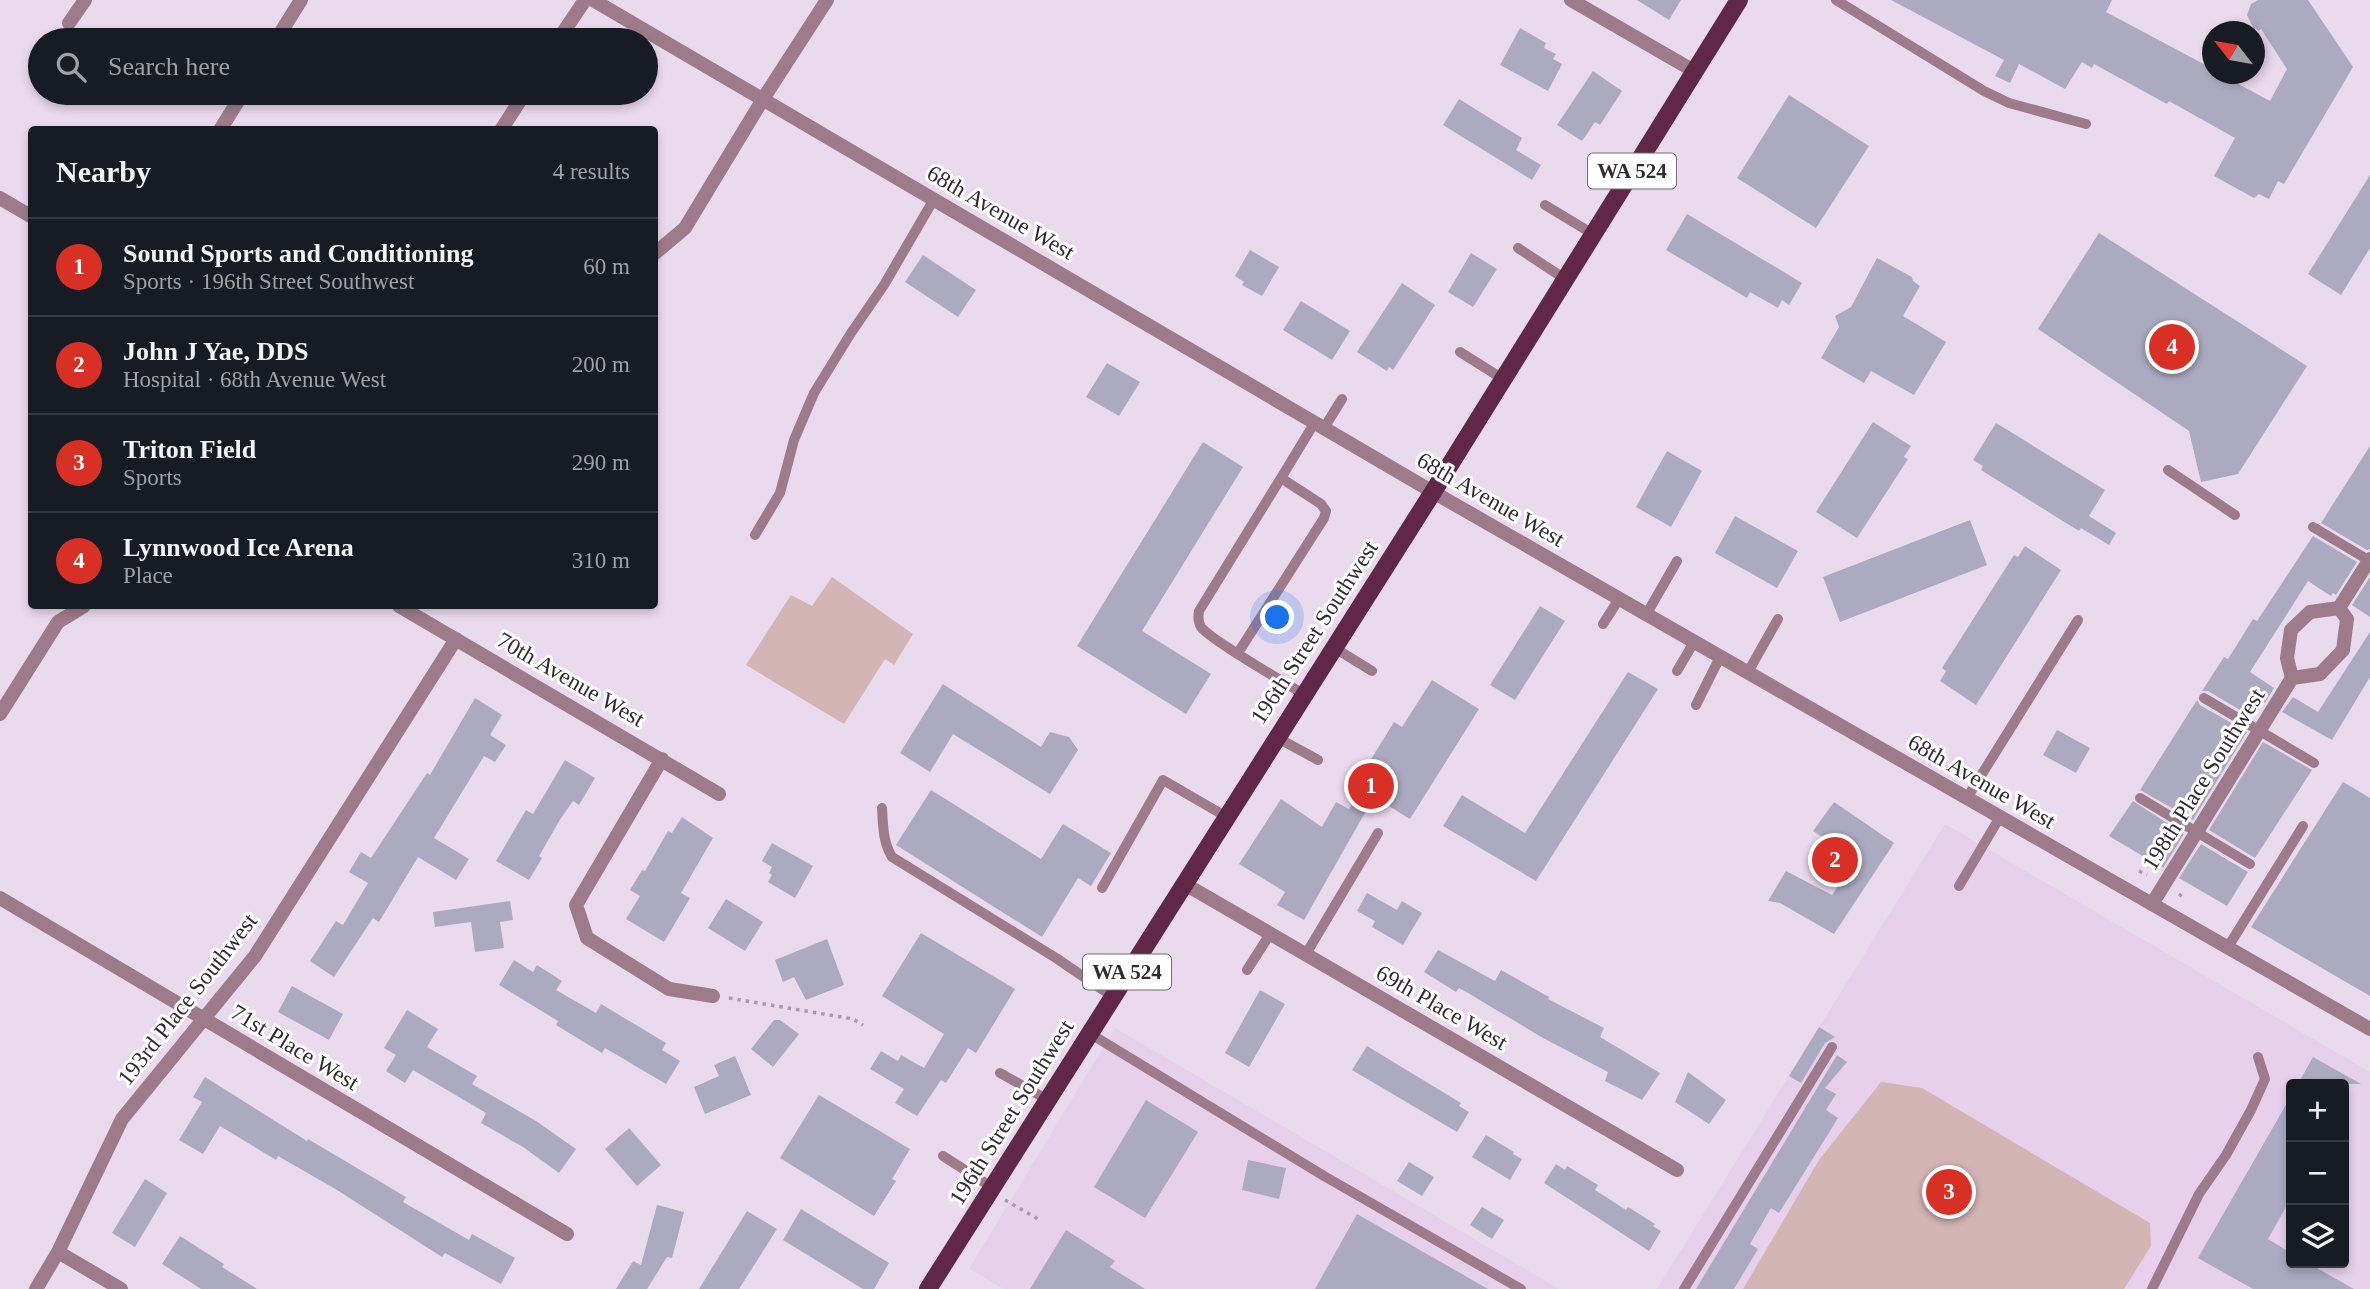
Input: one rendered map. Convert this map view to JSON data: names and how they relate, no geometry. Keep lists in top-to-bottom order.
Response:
{
  "streets": {
    "main road": ["WA 524", "196th Street Southwest"],
    "street": [
      "68th Avenue West",
      "70th Avenue West",
      "198th Place Southwest",
      "193rd Place Southwest",
      "69th Place West",
      "71st Place West"
    ]
  },
  "crossings": [
    ["68th Avenue West", "196th Street Southwest"],
    ["68th Avenue West", "198th Place Southwest"],
    ["196th Street Southwest", "69th Place West"],
    ["70th Avenue West", "193rd Place Southwest"],
    ["193rd Place Southwest", "71st Place West"]
  ],
  "north": "top left",
  "page": {
    "search": "Search here",
    "heading": ["Nearby", "4 results"],
    "list": [
      {
        "mark": "1",
        "name": "Sound Sports and Conditioning",
        "note": "Sports · 196th Street Southwest",
        "value": "60 m"
      },
      {
        "mark": "2",
        "name": "John J Yae, DDS",
        "note": "Hospital · 68th Avenue West",
        "value": "200 m"
      },
      {
        "mark": "3",
        "name": "Triton Field",
        "note": "Sports",
        "value": "290 m"
      },
      {
        "mark": "4",
        "name": "Lynnwood Ice Arena",
        "note": "Place",
        "value": "310 m"
      }
    ],
    "pins": [
      "4",
      "1",
      "2",
      "3"
    ],
    "map_buttons": ["+", "−"]
  }
}
